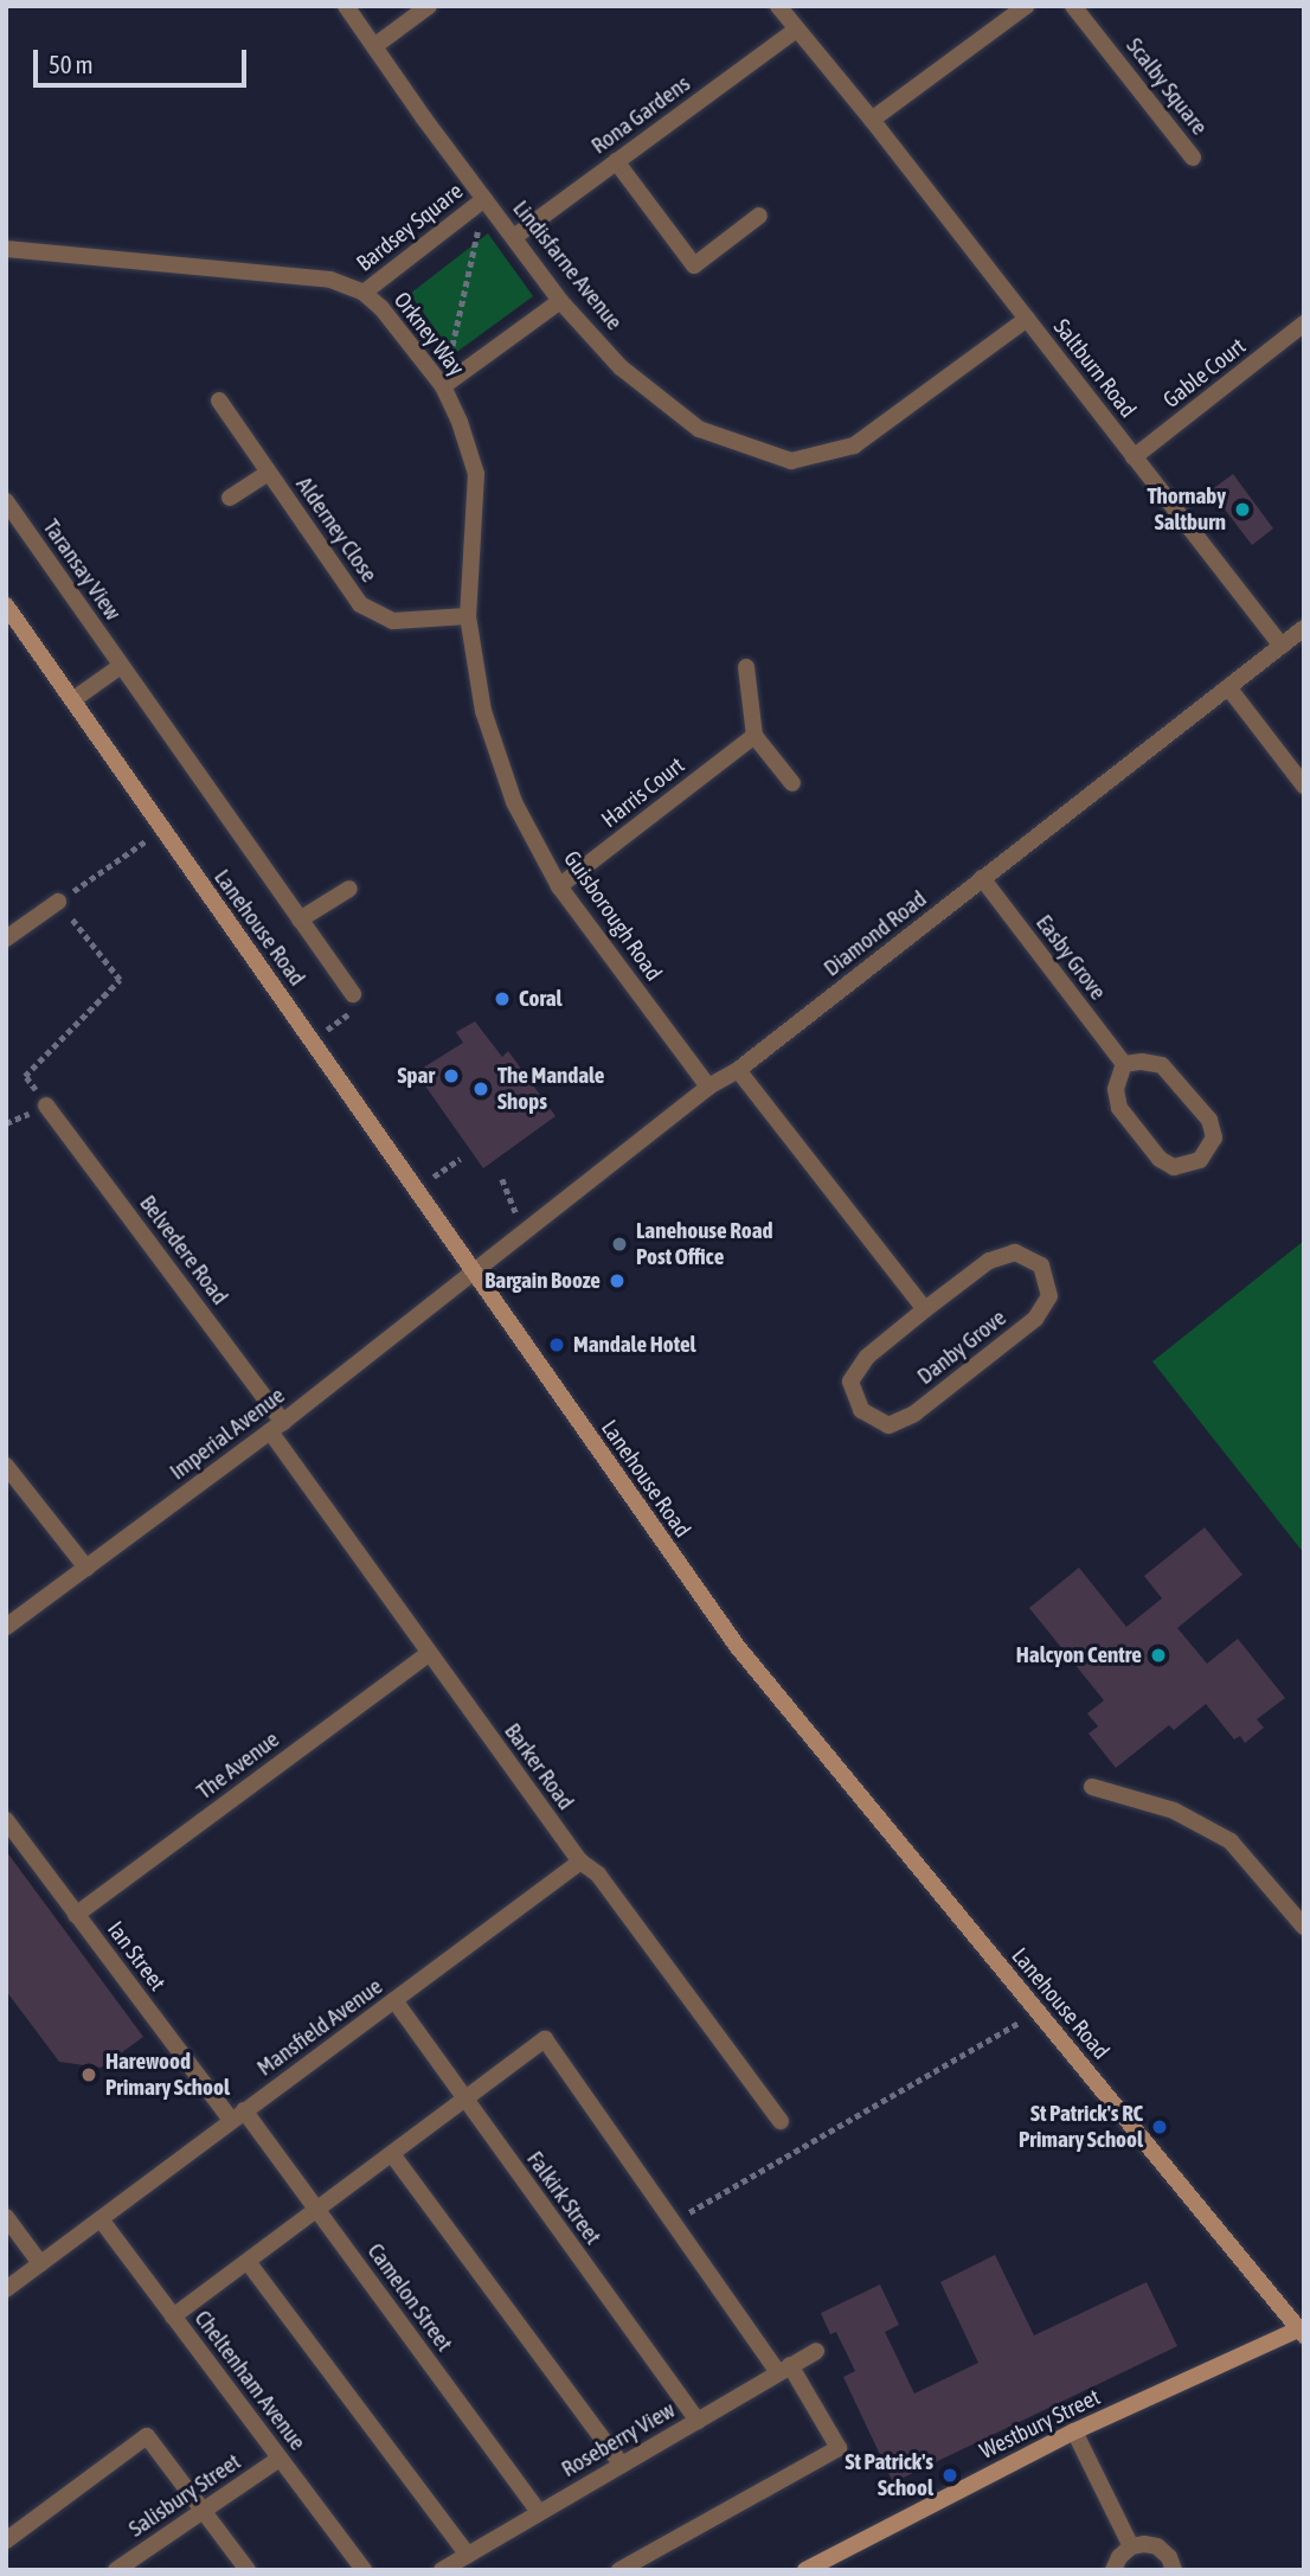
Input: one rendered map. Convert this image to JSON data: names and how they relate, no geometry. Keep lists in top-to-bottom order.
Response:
{
  "streets": {
    "street": [
      "Scalby Square",
      "Rona Gardens",
      "Bardsey Square",
      "Lindisfarne Avenue",
      "Orkney Way",
      "Saltburn Road",
      "Gable Court",
      "Alderney Close",
      "Taransay View",
      "Harris Court",
      "Guisborough Road",
      "Lanehouse Road",
      "Diamond Road",
      "Easby Grove",
      "Belvedere Road",
      "Danby Grove",
      "Imperial Avenue",
      "The Avenue",
      "Barker Road",
      "Ian Street",
      "Mansfield Avenue",
      "Falkirk Street",
      "Camelon Street",
      "Cheltenham Avenue",
      "Westbury Street",
      "Roseberry View",
      "Salisbury Street"
    ]
  },
  "crossings": [
    ["Rona Gardens", "Lindisfarne Avenue"],
    ["Rona Gardens", "Saltburn Road"],
    ["Bardsey Square", "Lindisfarne Avenue"],
    ["Bardsey Square", "Orkney Way"],
    ["Lindisfarne Avenue", "Saltburn Road"],
    ["Orkney Way", "Alderney Close"],
    ["Orkney Way", "Guisborough Road"],
    ["Saltburn Road", "Gable Court"],
    ["Saltburn Road", "Diamond Road"],
    ["Alderney Close", "Guisborough Road"],
    ["Harris Court", "Guisborough Road"],
    ["Guisborough Road", "Diamond Road"],
    ["Lanehouse Road", "Diamond Road"],
    ["Lanehouse Road", "Imperial Avenue"],
    ["Lanehouse Road", "Westbury Street"],
    ["Diamond Road", "Easby Grove"],
    ["Diamond Road", "Imperial Avenue"],
    ["Belvedere Road", "Imperial Avenue"],
    ["Belvedere Road", "Barker Road"],
    ["Imperial Avenue", "Barker Road"],
    ["The Avenue", "Barker Road"],
    ["The Avenue", "Ian Street"],
    ["Barker Road", "Mansfield Avenue"],
    ["Ian Street", "Mansfield Avenue"],
    ["Ian Street", "Camelon Street"],
    ["Mansfield Avenue", "Falkirk Street"],
    ["Mansfield Avenue", "Camelon Street"],
    ["Mansfield Avenue", "Cheltenham Avenue"],
    ["Falkirk Street", "Roseberry View"],
    ["Camelon Street", "Roseberry View"],
    ["Cheltenham Avenue", "Salisbury Street"]
  ],
  "places": [
    "Thornaby Saltburn",
    "Coral",
    "Spar",
    "The Mandale Shops",
    "Lanehouse Road Post Office",
    "Bargain Booze",
    "Mandale Hotel",
    "Halcyon Centre",
    "Harewood Primary School",
    "St Patrick's RC Primary School",
    "St Patrick's School"
  ],
  "scale_bar": "50 m"
}
